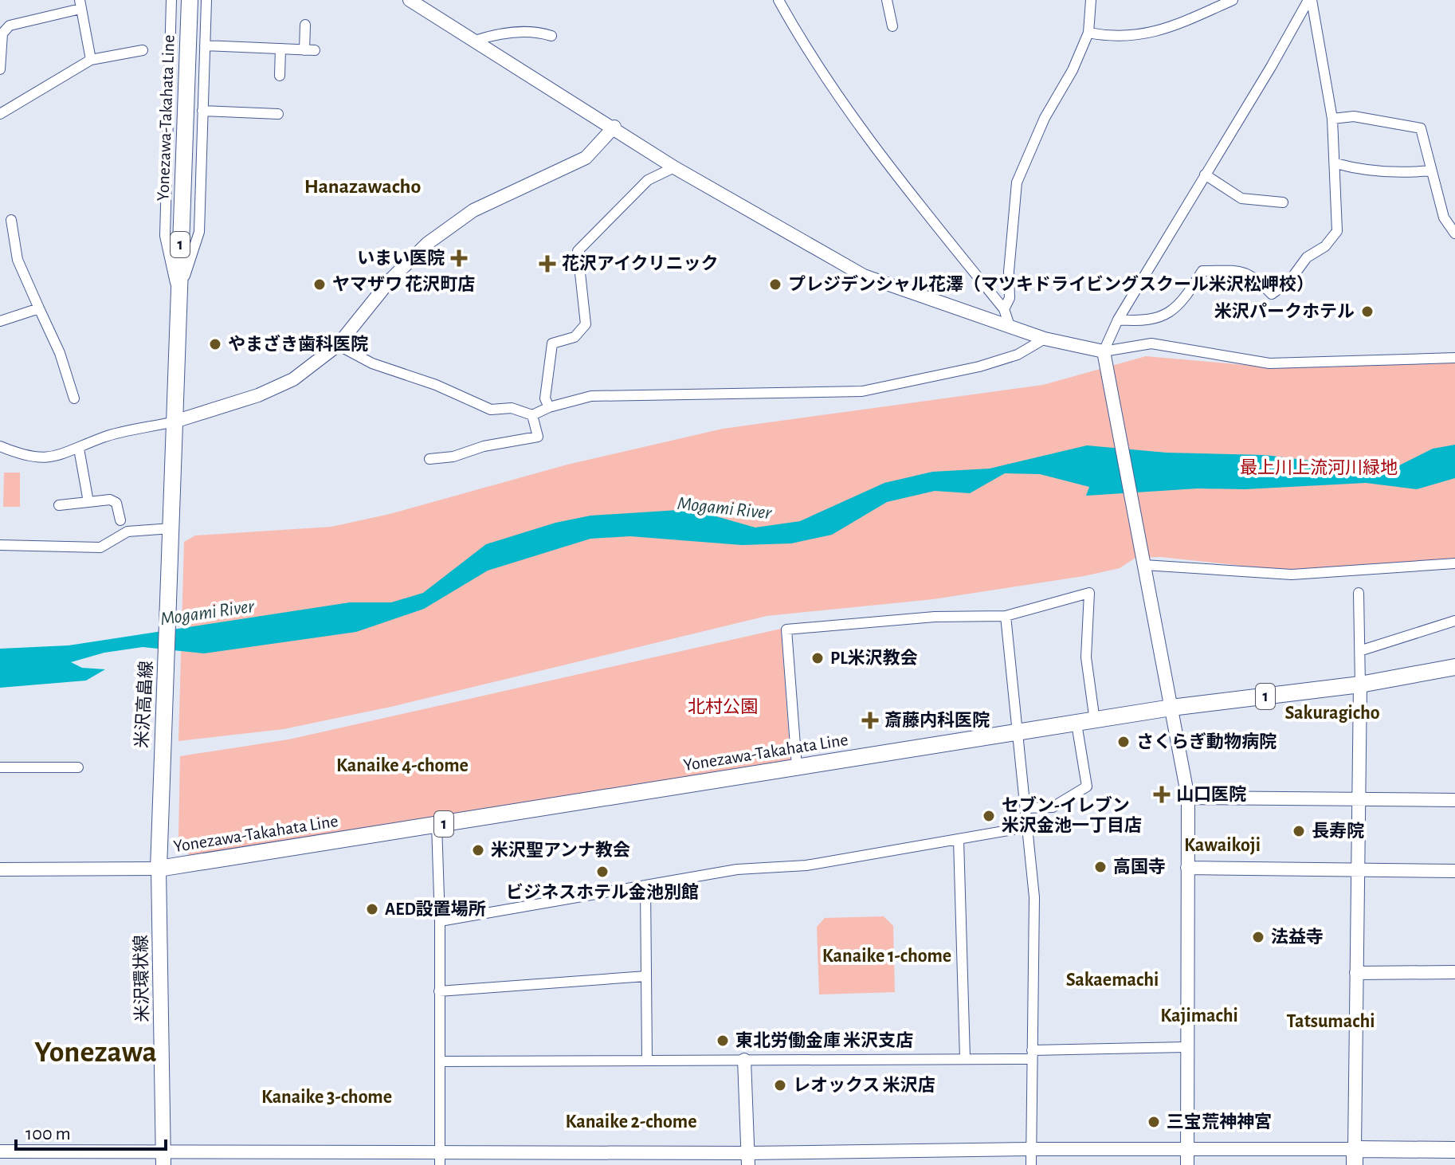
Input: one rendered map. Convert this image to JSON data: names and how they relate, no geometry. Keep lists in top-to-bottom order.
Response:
{
  "streets": {
    "main road": [
      "Yonezawa-Takahata Line",
      "1",
      "米沢高畠線",
      "米沢環状線"
    ]
  },
  "crossings": [
    ["Yonezawa-Takahata Line", "米沢高畠線"],
    ["Yonezawa-Takahata Line", "米沢環状線"],
    ["米沢高畠線", "米沢環状線"]
  ],
  "districts": [
    "Hanazawacho",
    "Sakuragicho",
    "Kanaike 4-chome",
    "Kawaikoji",
    "Kanaike 1-chome",
    "Sakaemachi",
    "Kajimachi",
    "Tatsumachi",
    "Yonezawa",
    "Kanaike 3-chome",
    "Kanaike 2-chome"
  ],
  "water": ["Mogami River"],
  "parks": ["最上川上流河川緑地", "北村公園"],
  "places": {
    "health": [
      "いまい医院",
      "花沢アイクリニック",
      "斎藤内科医院",
      "山口医院"
    ],
    "other": [
      "ヤマザワ 花沢町店",
      "プレジデンシャル花澤（マツキドライビングスクール米沢松岬校）",
      "米沢パークホテル",
      "やまざき歯科医院",
      "PL米沢教会",
      "さくらぎ動物病院",
      "セブン-イレブン 米沢金池一丁目店",
      "長寿院",
      "米沢聖アンナ教会",
      "高国寺",
      "ビジネスホテル金池別館",
      "AED設置場所",
      "法益寺",
      "東北労働金庫 米沢支店",
      "レオックス 米沢店",
      "三宝荒神神宮"
    ]
  },
  "scale_bar": "100 m"
}
